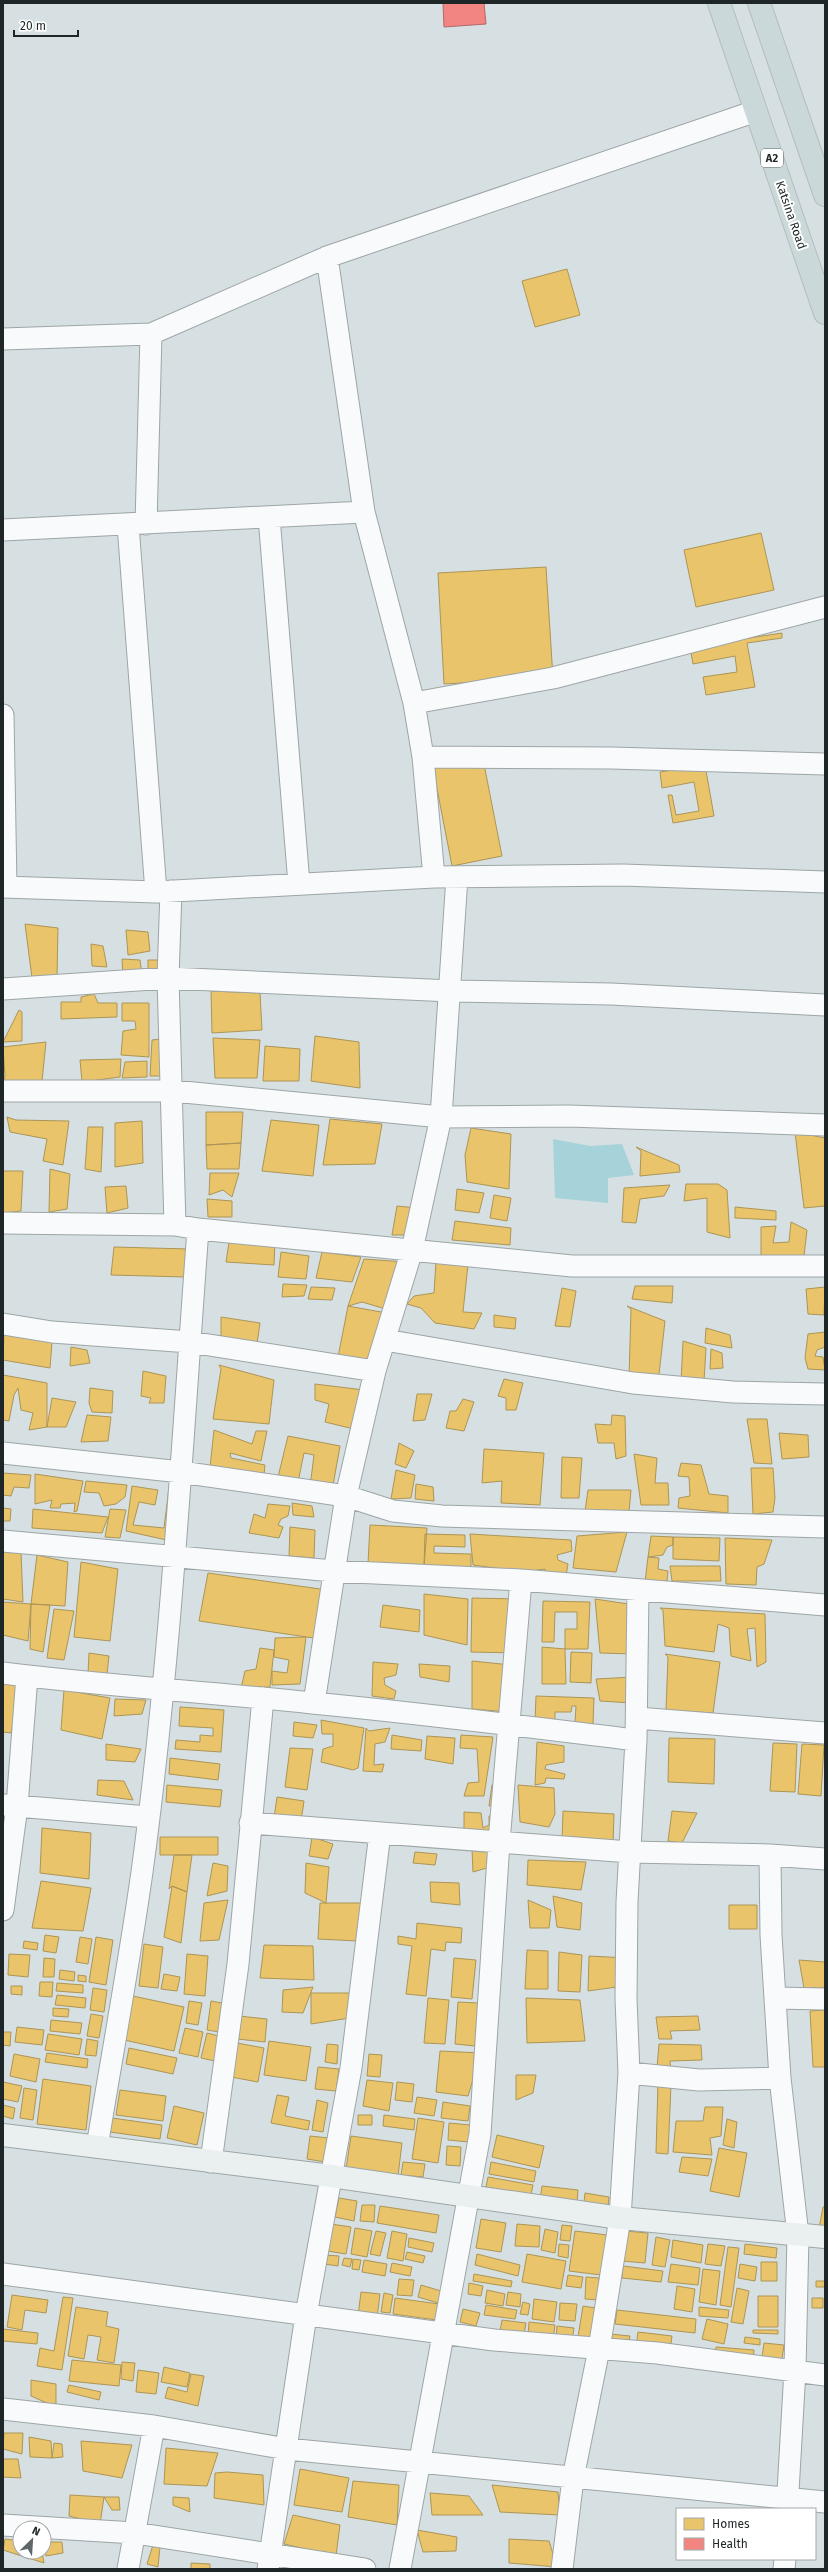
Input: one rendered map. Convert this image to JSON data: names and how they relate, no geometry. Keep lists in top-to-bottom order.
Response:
{
  "streets": {
    "highway": ["A2", "Katsina Road"]
  },
  "legend": ["Homes", "Health"],
  "scale_bar": "20 m",
  "north": "top right"
}
